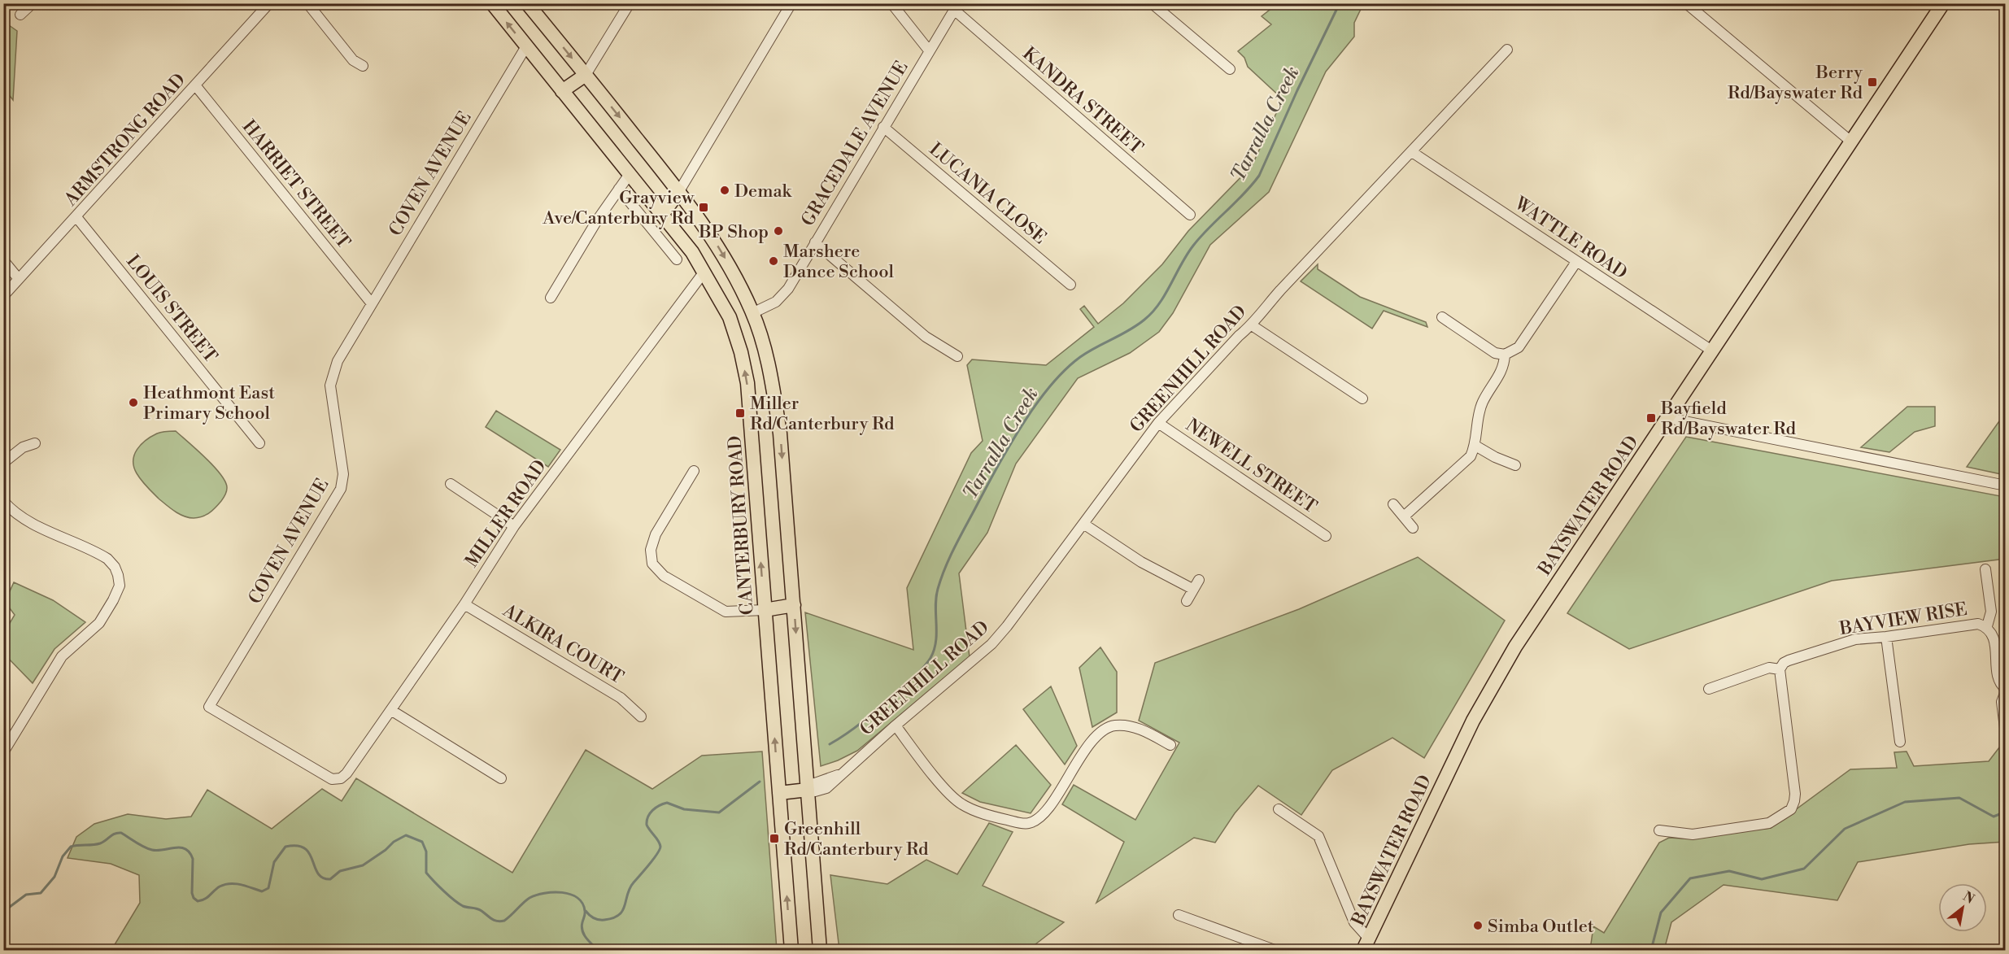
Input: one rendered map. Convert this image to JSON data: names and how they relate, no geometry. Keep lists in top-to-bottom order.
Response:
{
  "streets": {
    "main road": ["BAYSWATER ROAD", "CANTERBURY ROAD"],
    "street": [
      "KANDRA STREET",
      "ARMSTRONG ROAD",
      "GRACEDALE AVENUE",
      "COVEN AVENUE",
      "HARRIET STREET",
      "LUCANIA CLOSE",
      "WATTLE ROAD",
      "LOUIS STREET",
      "GREENHILL ROAD",
      "NEWELL STREET",
      "MILLER ROAD",
      "BAYVIEW RISE",
      "ALKIRA COURT"
    ]
  },
  "crossings": [
    ["KANDRA STREET", "GRACEDALE AVENUE"],
    ["ARMSTRONG ROAD", "HARRIET STREET"],
    ["ARMSTRONG ROAD", "LOUIS STREET"],
    ["GRACEDALE AVENUE", "LUCANIA CLOSE"],
    ["COVEN AVENUE", "HARRIET STREET"],
    ["COVEN AVENUE", "MILLER ROAD"],
    ["COVEN AVENUE", "CANTERBURY ROAD"],
    ["WATTLE ROAD", "GREENHILL ROAD"],
    ["WATTLE ROAD", "BAYSWATER ROAD"],
    ["GREENHILL ROAD", "NEWELL STREET"],
    ["MILLER ROAD", "CANTERBURY ROAD"],
    ["MILLER ROAD", "ALKIRA COURT"]
  ],
  "water": ["Tarralla Creek"],
  "places": {
    "transit": [
      "Berry Rd/Bayswater Rd",
      "Grayview Ave/Canterbury Rd",
      "Miller Rd/Canterbury Rd",
      "Bayfield Rd/Bayswater Rd",
      "Greenhill Rd/Canterbury Rd"
    ],
    "other": [
      "Demak",
      "BP Shop",
      "Marshere Dance School",
      "Heathmont East Primary School",
      "Simba Outlet"
    ]
  },
  "north": "top right"
}
